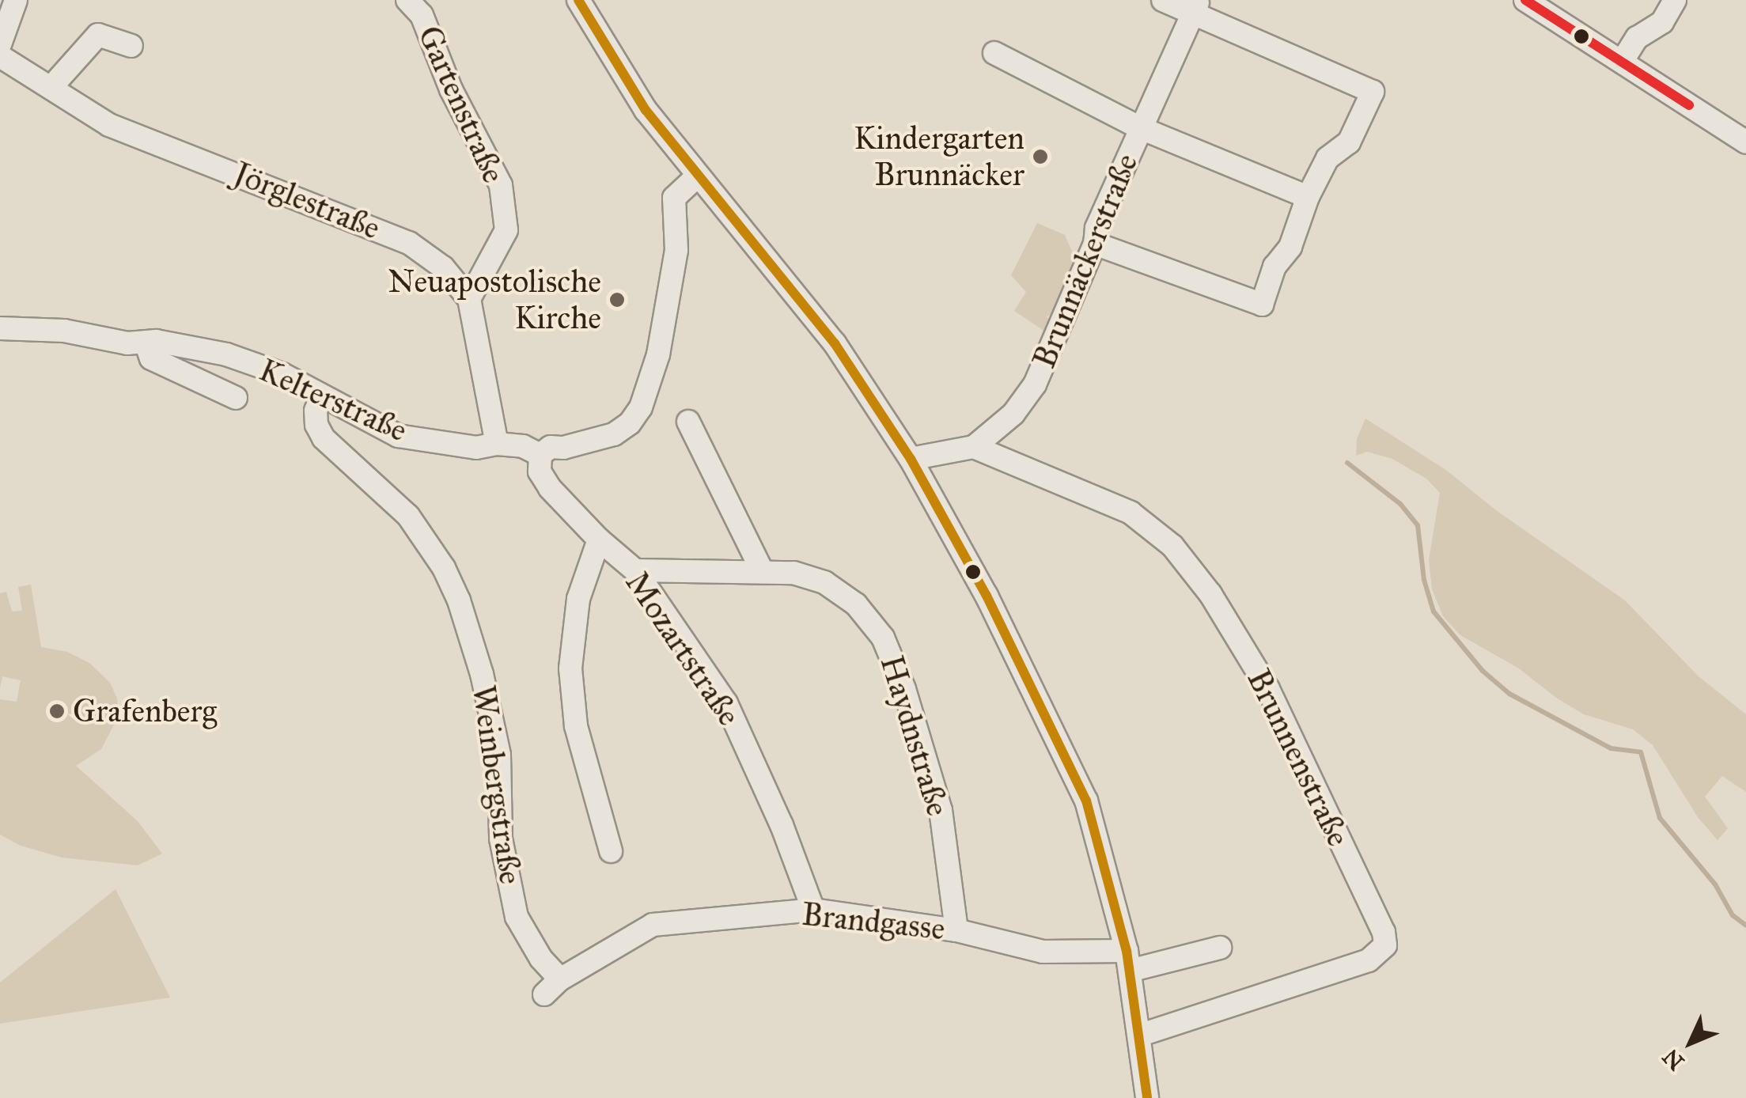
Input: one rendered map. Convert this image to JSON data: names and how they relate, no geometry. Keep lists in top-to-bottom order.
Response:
{
  "streets": {
    "street": [
      "Gartenstraße",
      "Jörglestraße",
      "Brunnäckerstraße",
      "Kelterstraße",
      "Mozartstraße",
      "Haydnstraße",
      "Brunnenstraße",
      "Weinbergstraße",
      "Brandgasse"
    ]
  },
  "crossings": [
    ["Gartenstraße", "Jörglestraße"],
    ["Jörglestraße", "Kelterstraße"],
    ["Brunnäckerstraße", "Brunnenstraße"],
    ["Kelterstraße", "Mozartstraße"],
    ["Kelterstraße", "Weinbergstraße"],
    ["Mozartstraße", "Haydnstraße"],
    ["Mozartstraße", "Brandgasse"],
    ["Haydnstraße", "Brandgasse"],
    ["Weinbergstraße", "Brandgasse"]
  ],
  "places": ["Kindergarten Brunnäcker", "Neuapostolische Kirche", "Grafenberg"],
  "north": "bottom left"
}
